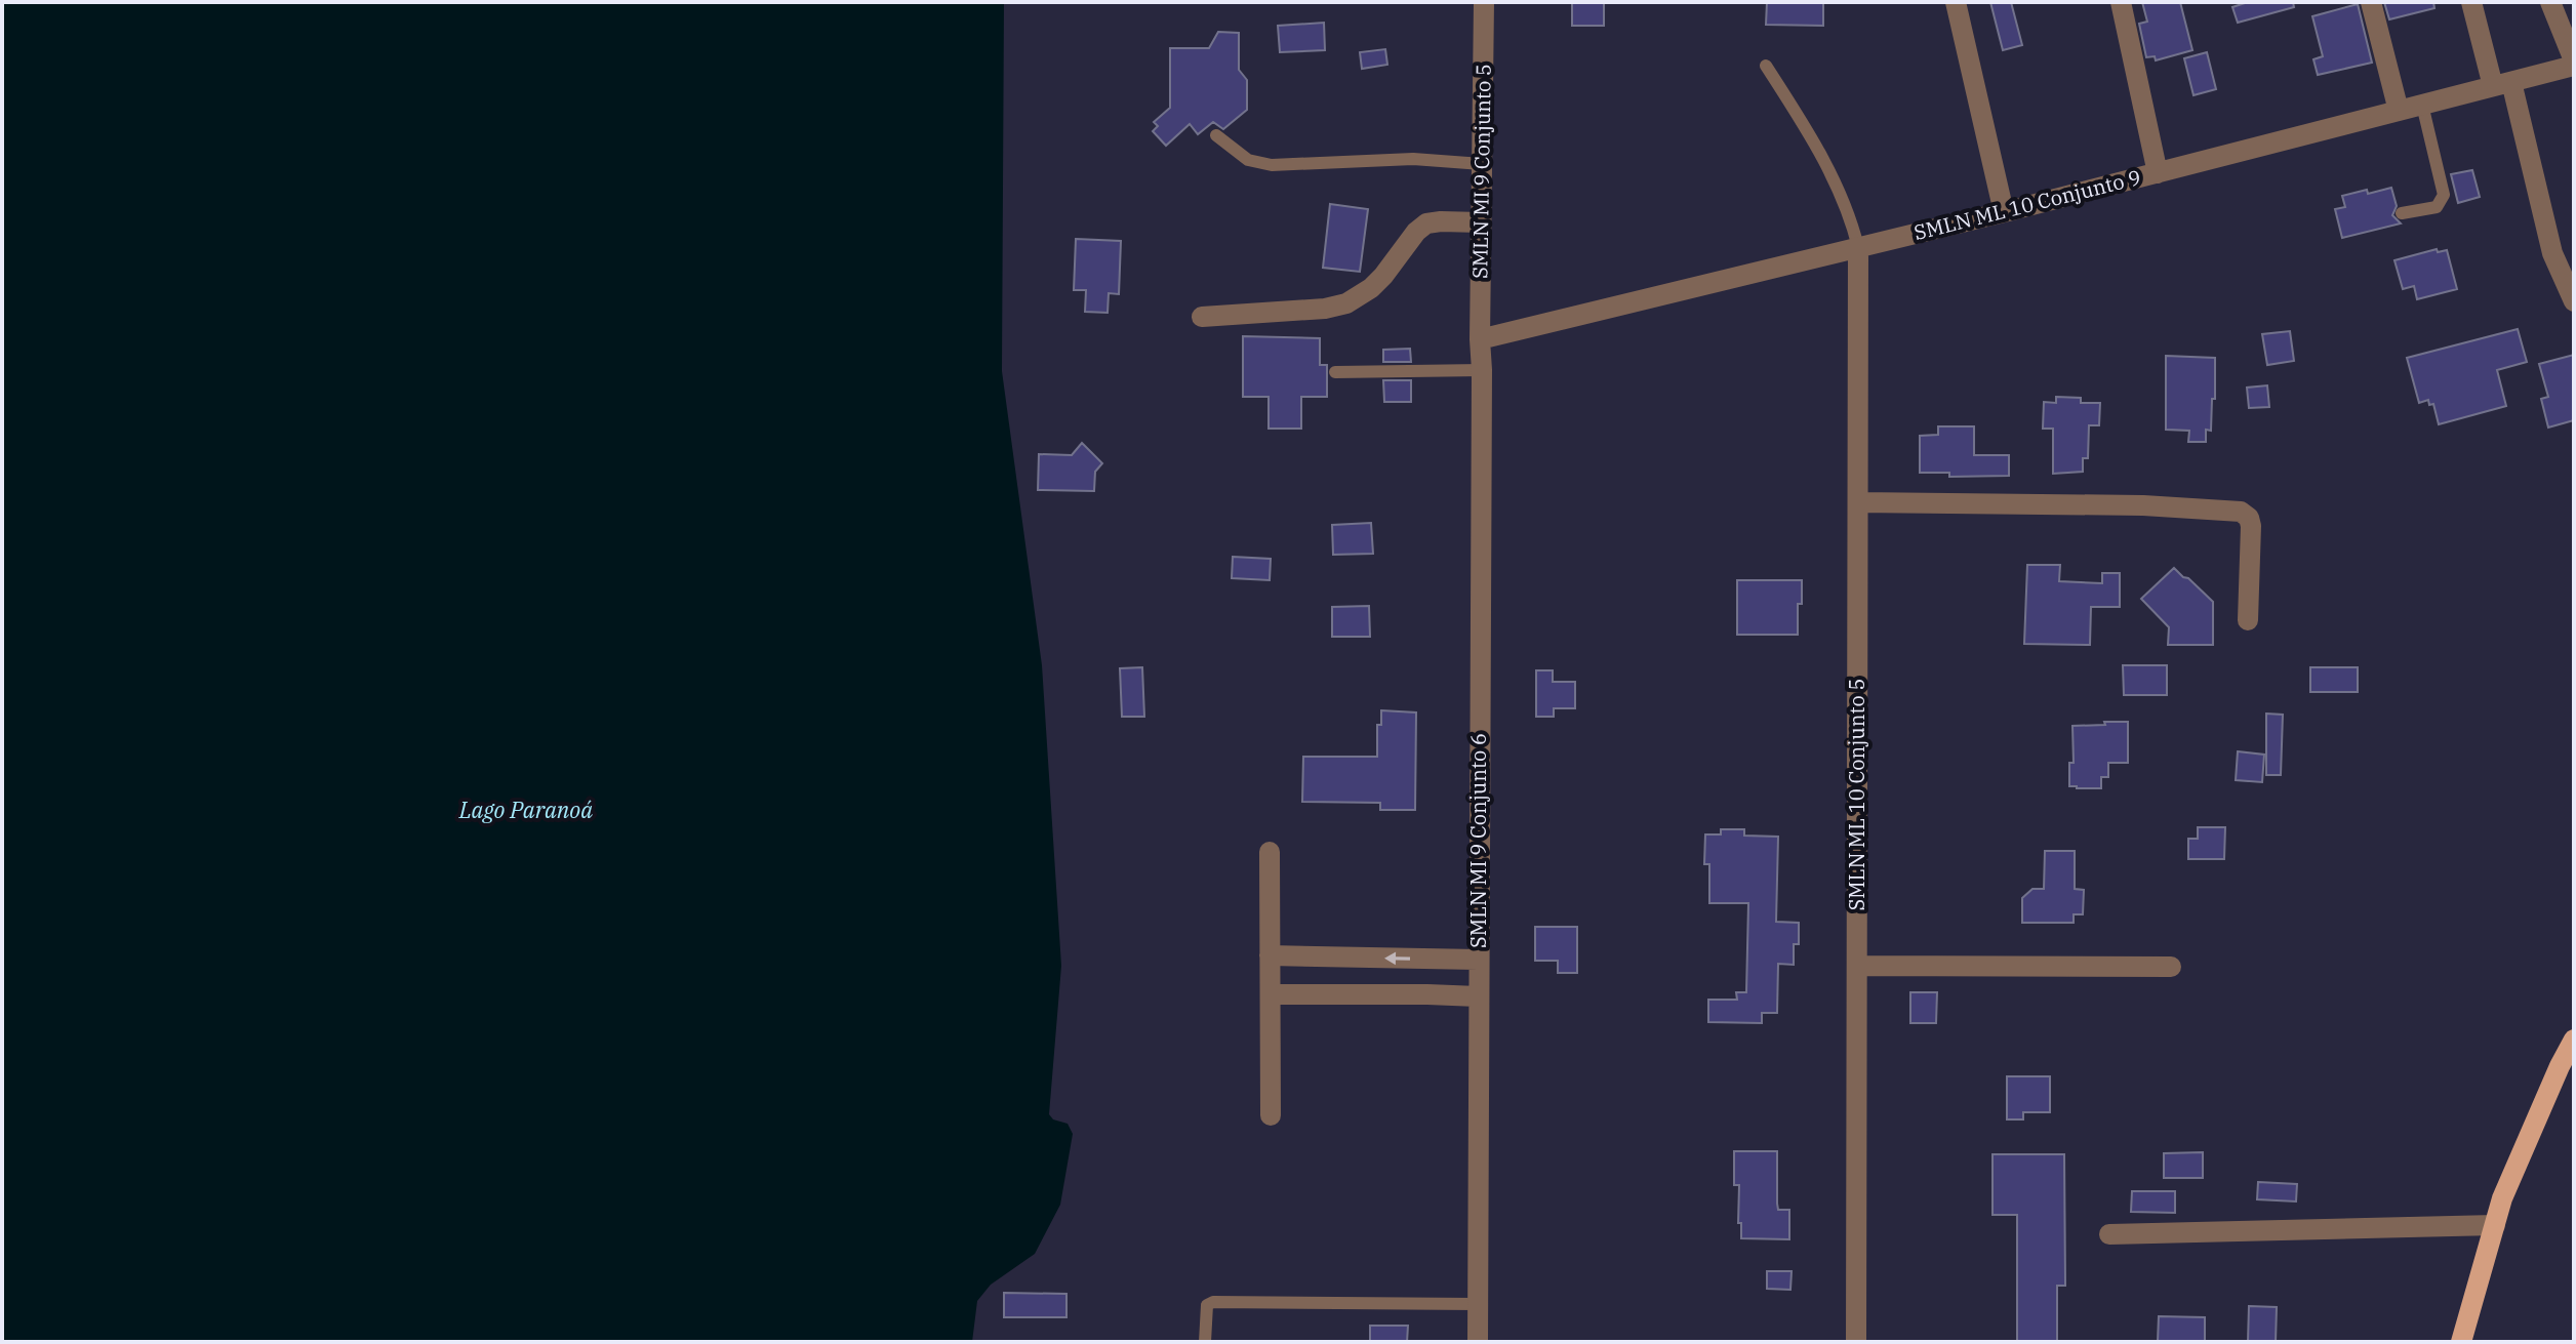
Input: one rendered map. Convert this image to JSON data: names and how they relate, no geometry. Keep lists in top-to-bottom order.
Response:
{
  "streets": {
    "street": [
      "SMLN MI 9 Conjunto 5",
      "SMLN ML 10 Conjunto 9",
      "SMLN ML 10 Conjunto 5",
      "SMLN MI 9 Conjunto 6"
    ]
  },
  "crossings": [
    ["SMLN MI 9 Conjunto 5", "SMLN ML 10 Conjunto 9"],
    ["SMLN MI 9 Conjunto 5", "SMLN MI 9 Conjunto 6"],
    ["SMLN ML 10 Conjunto 9", "SMLN ML 10 Conjunto 5"],
    ["SMLN ML 10 Conjunto 9", "SMLN MI 9 Conjunto 6"]
  ],
  "water": ["Lago Paranoá"]
}
